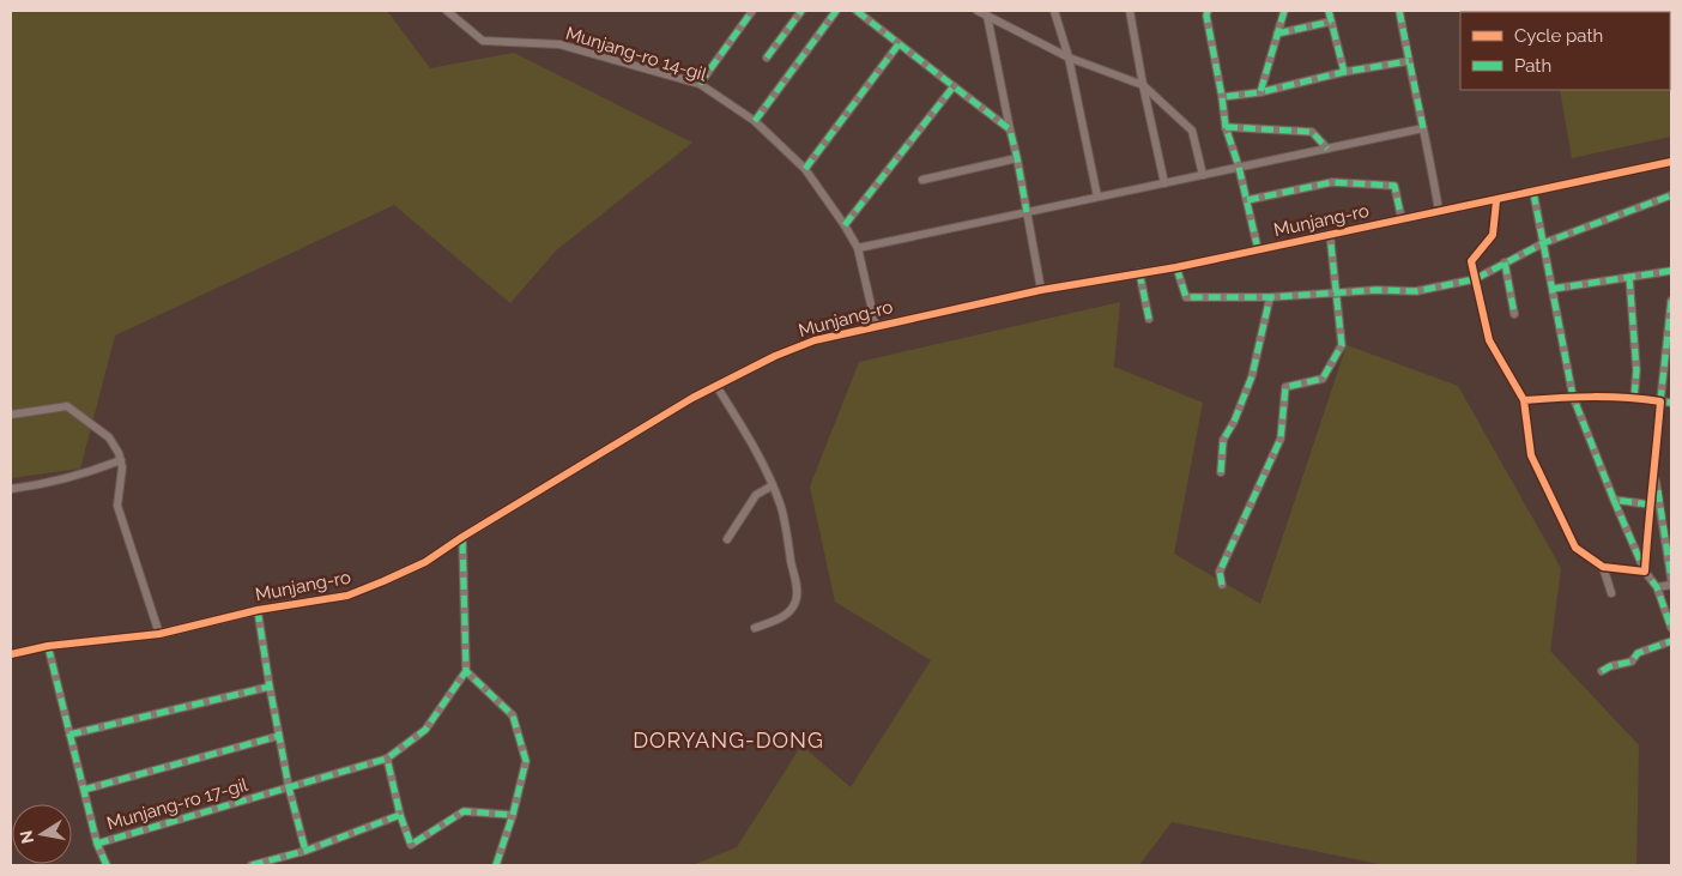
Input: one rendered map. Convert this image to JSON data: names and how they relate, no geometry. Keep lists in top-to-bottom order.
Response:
{
  "streets": {
    "street": ["Munjang-ro 14-gil", "Munjang-ro", "Munjang-ro 17-gil"]
  },
  "crossings": [
    ["Munjang-ro 14-gil", "Munjang-ro"]
  ],
  "districts": ["DORYANG-DONG"],
  "legend": ["Cycle path", "Path"],
  "north": "left"
}
